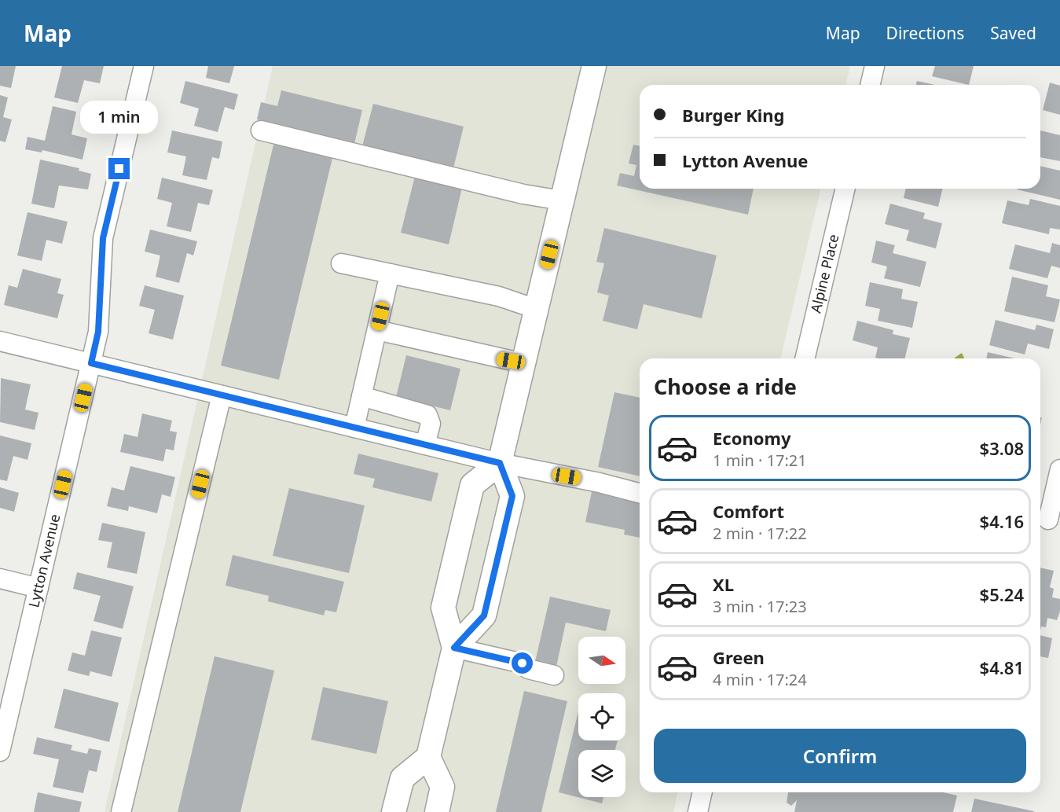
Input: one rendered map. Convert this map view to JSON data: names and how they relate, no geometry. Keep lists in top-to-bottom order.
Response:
{
  "streets": {
    "street": ["Alpine Place", "Lytton Avenue"]
  },
  "north": "right",
  "page": {
    "header": "Map",
    "nav": ["Map", "Directions", "Saved"],
    "banner": ["Burger King", "Lytton Avenue"],
    "bubble": "1 min",
    "heading": "Choose a ride",
    "list": [
      {
        "name": "Economy",
        "note": "1 min · 17:21",
        "value": "$3.08"
      },
      {
        "name": "Comfort",
        "note": "2 min · 17:22",
        "value": "$4.16"
      },
      {
        "name": "XL",
        "note": "3 min · 17:23",
        "value": "$5.24"
      },
      {
        "name": "Green",
        "note": "4 min · 17:24",
        "value": "$4.81"
      }
    ],
    "buttons": "Confirm"
  }
}
